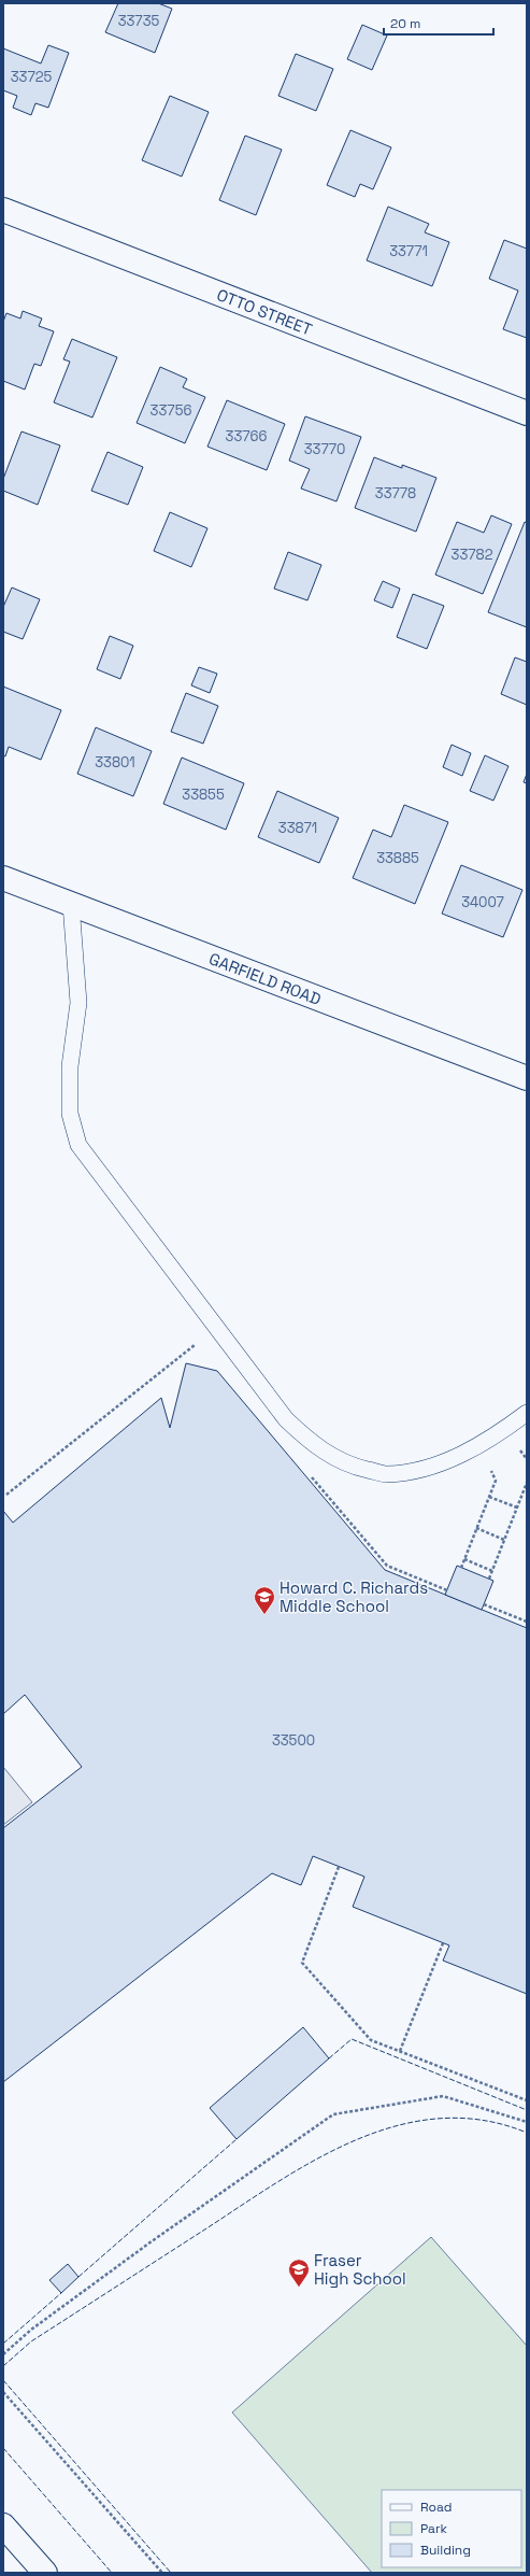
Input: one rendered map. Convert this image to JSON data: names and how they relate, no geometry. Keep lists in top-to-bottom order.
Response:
{
  "streets": {
    "street": ["OTTO STREET", "GARFIELD ROAD"]
  },
  "places": {
    "school or university": ["Howard C. Richards Middle School", "Fraser High School"]
  },
  "house_numbers": [
    "33735",
    "33725",
    "33771",
    "33756",
    "33766",
    "33770",
    "33778",
    "33782",
    "33801",
    "33855",
    "33871",
    "33885",
    "34007",
    "33500"
  ],
  "legend": ["Road", "Park", "Building"],
  "scale_bar": "20 m"
}
